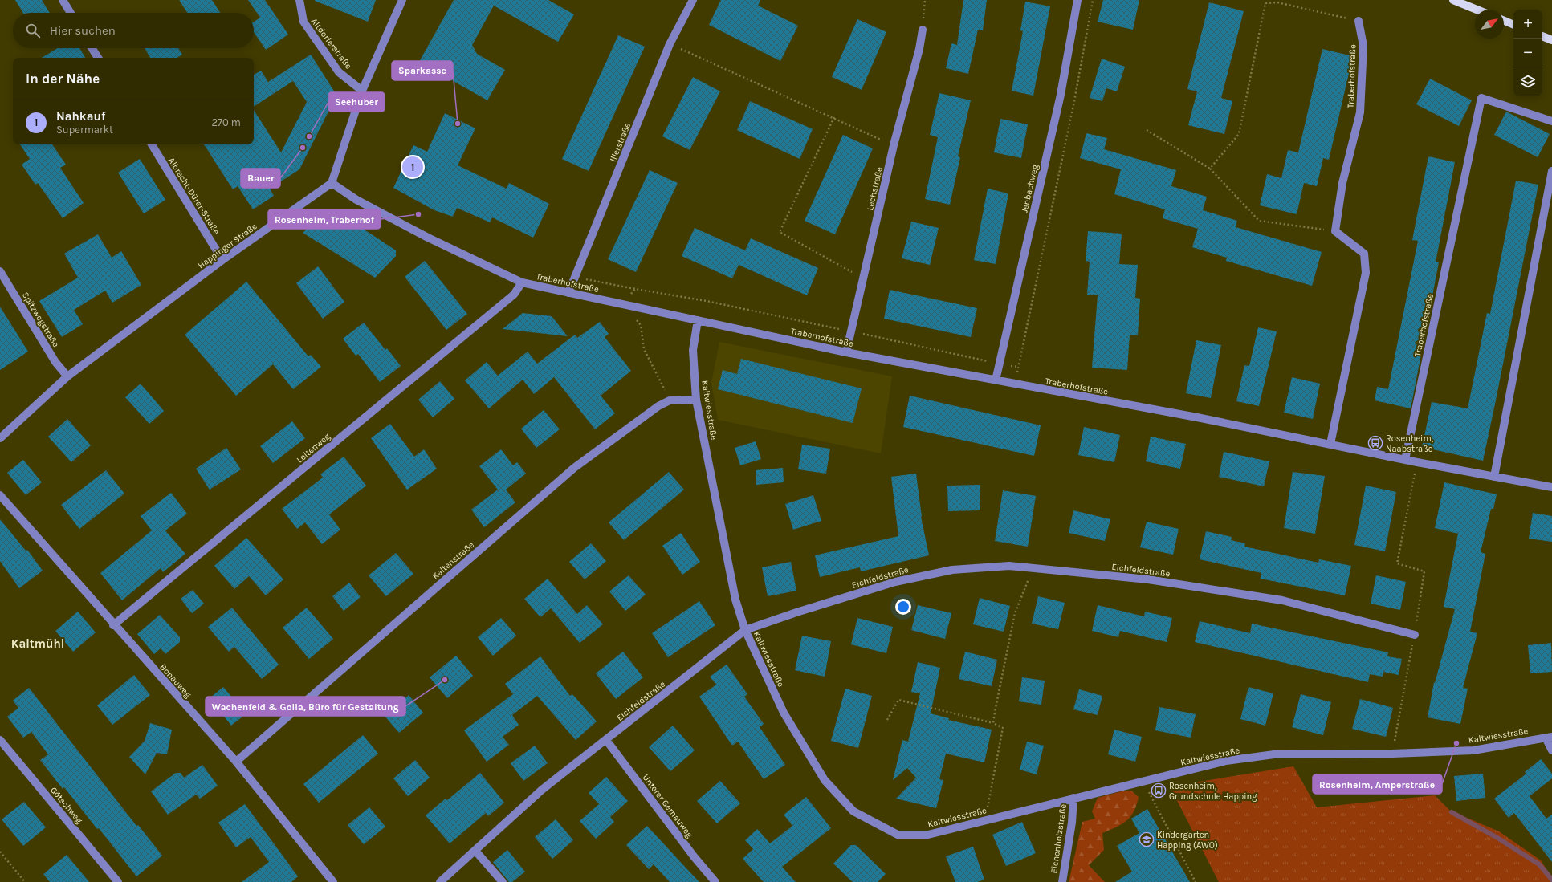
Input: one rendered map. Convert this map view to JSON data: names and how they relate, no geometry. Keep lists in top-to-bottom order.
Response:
{
  "streets": {
    "street": [
      "Altdorferstraße",
      "Traberhofstraße",
      "Illerstraße",
      "Lechstraße",
      "Jenbachweg",
      "Albrecht-Dürer-Straße",
      "Happinger Straße",
      "Spitzwegstraße",
      "Kaltwiesstraße",
      "Leitenweg",
      "Kaltenstraße",
      "Eichfeldstraße",
      "Bonauweg",
      "Götschweg",
      "Unterer Gernauweg",
      "Eichenholzstraße"
    ]
  },
  "crossings": [
    ["Traberhofstraße", "Illerstraße"],
    ["Traberhofstraße", "Lechstraße"],
    ["Traberhofstraße", "Jenbachweg"],
    ["Traberhofstraße", "Happinger Straße"],
    ["Traberhofstraße", "Kaltwiesstraße"],
    ["Traberhofstraße", "Leitenweg"],
    ["Albrecht-Dürer-Straße", "Happinger Straße"],
    ["Happinger Straße", "Spitzwegstraße"],
    ["Kaltwiesstraße", "Kaltenstraße"],
    ["Kaltwiesstraße", "Eichfeldstraße"],
    ["Kaltwiesstraße", "Eichenholzstraße"],
    ["Leitenweg", "Bonauweg"],
    ["Kaltenstraße", "Bonauweg"],
    ["Eichfeldstraße", "Unterer Gernauweg"]
  ],
  "districts": ["Kaltmühl"],
  "places": {
    "other": [
      "Sparkasse",
      "Seehuber",
      "Bauer",
      "Rosenheim, Traberhof",
      "Wachenfeld & Golla, Büro für Gestaltung",
      "Rosenheim, Amperstraße"
    ],
    "bus stop": ["Rosenheim, Naabstraße", "Rosenheim, Grundschule Happing"],
    "school or university": ["Kindergarten Happing (AWO)"]
  },
  "north": "top right",
  "page": {
    "map_buttons": ["+", "−"],
    "search": "Hier suchen",
    "heading": "In der Nähe",
    "list": [
      {
        "mark": "1",
        "name": "Nahkauf",
        "note": "Supermarkt",
        "value": "270 m"
      }
    ],
    "pins": "1"
  }
}
